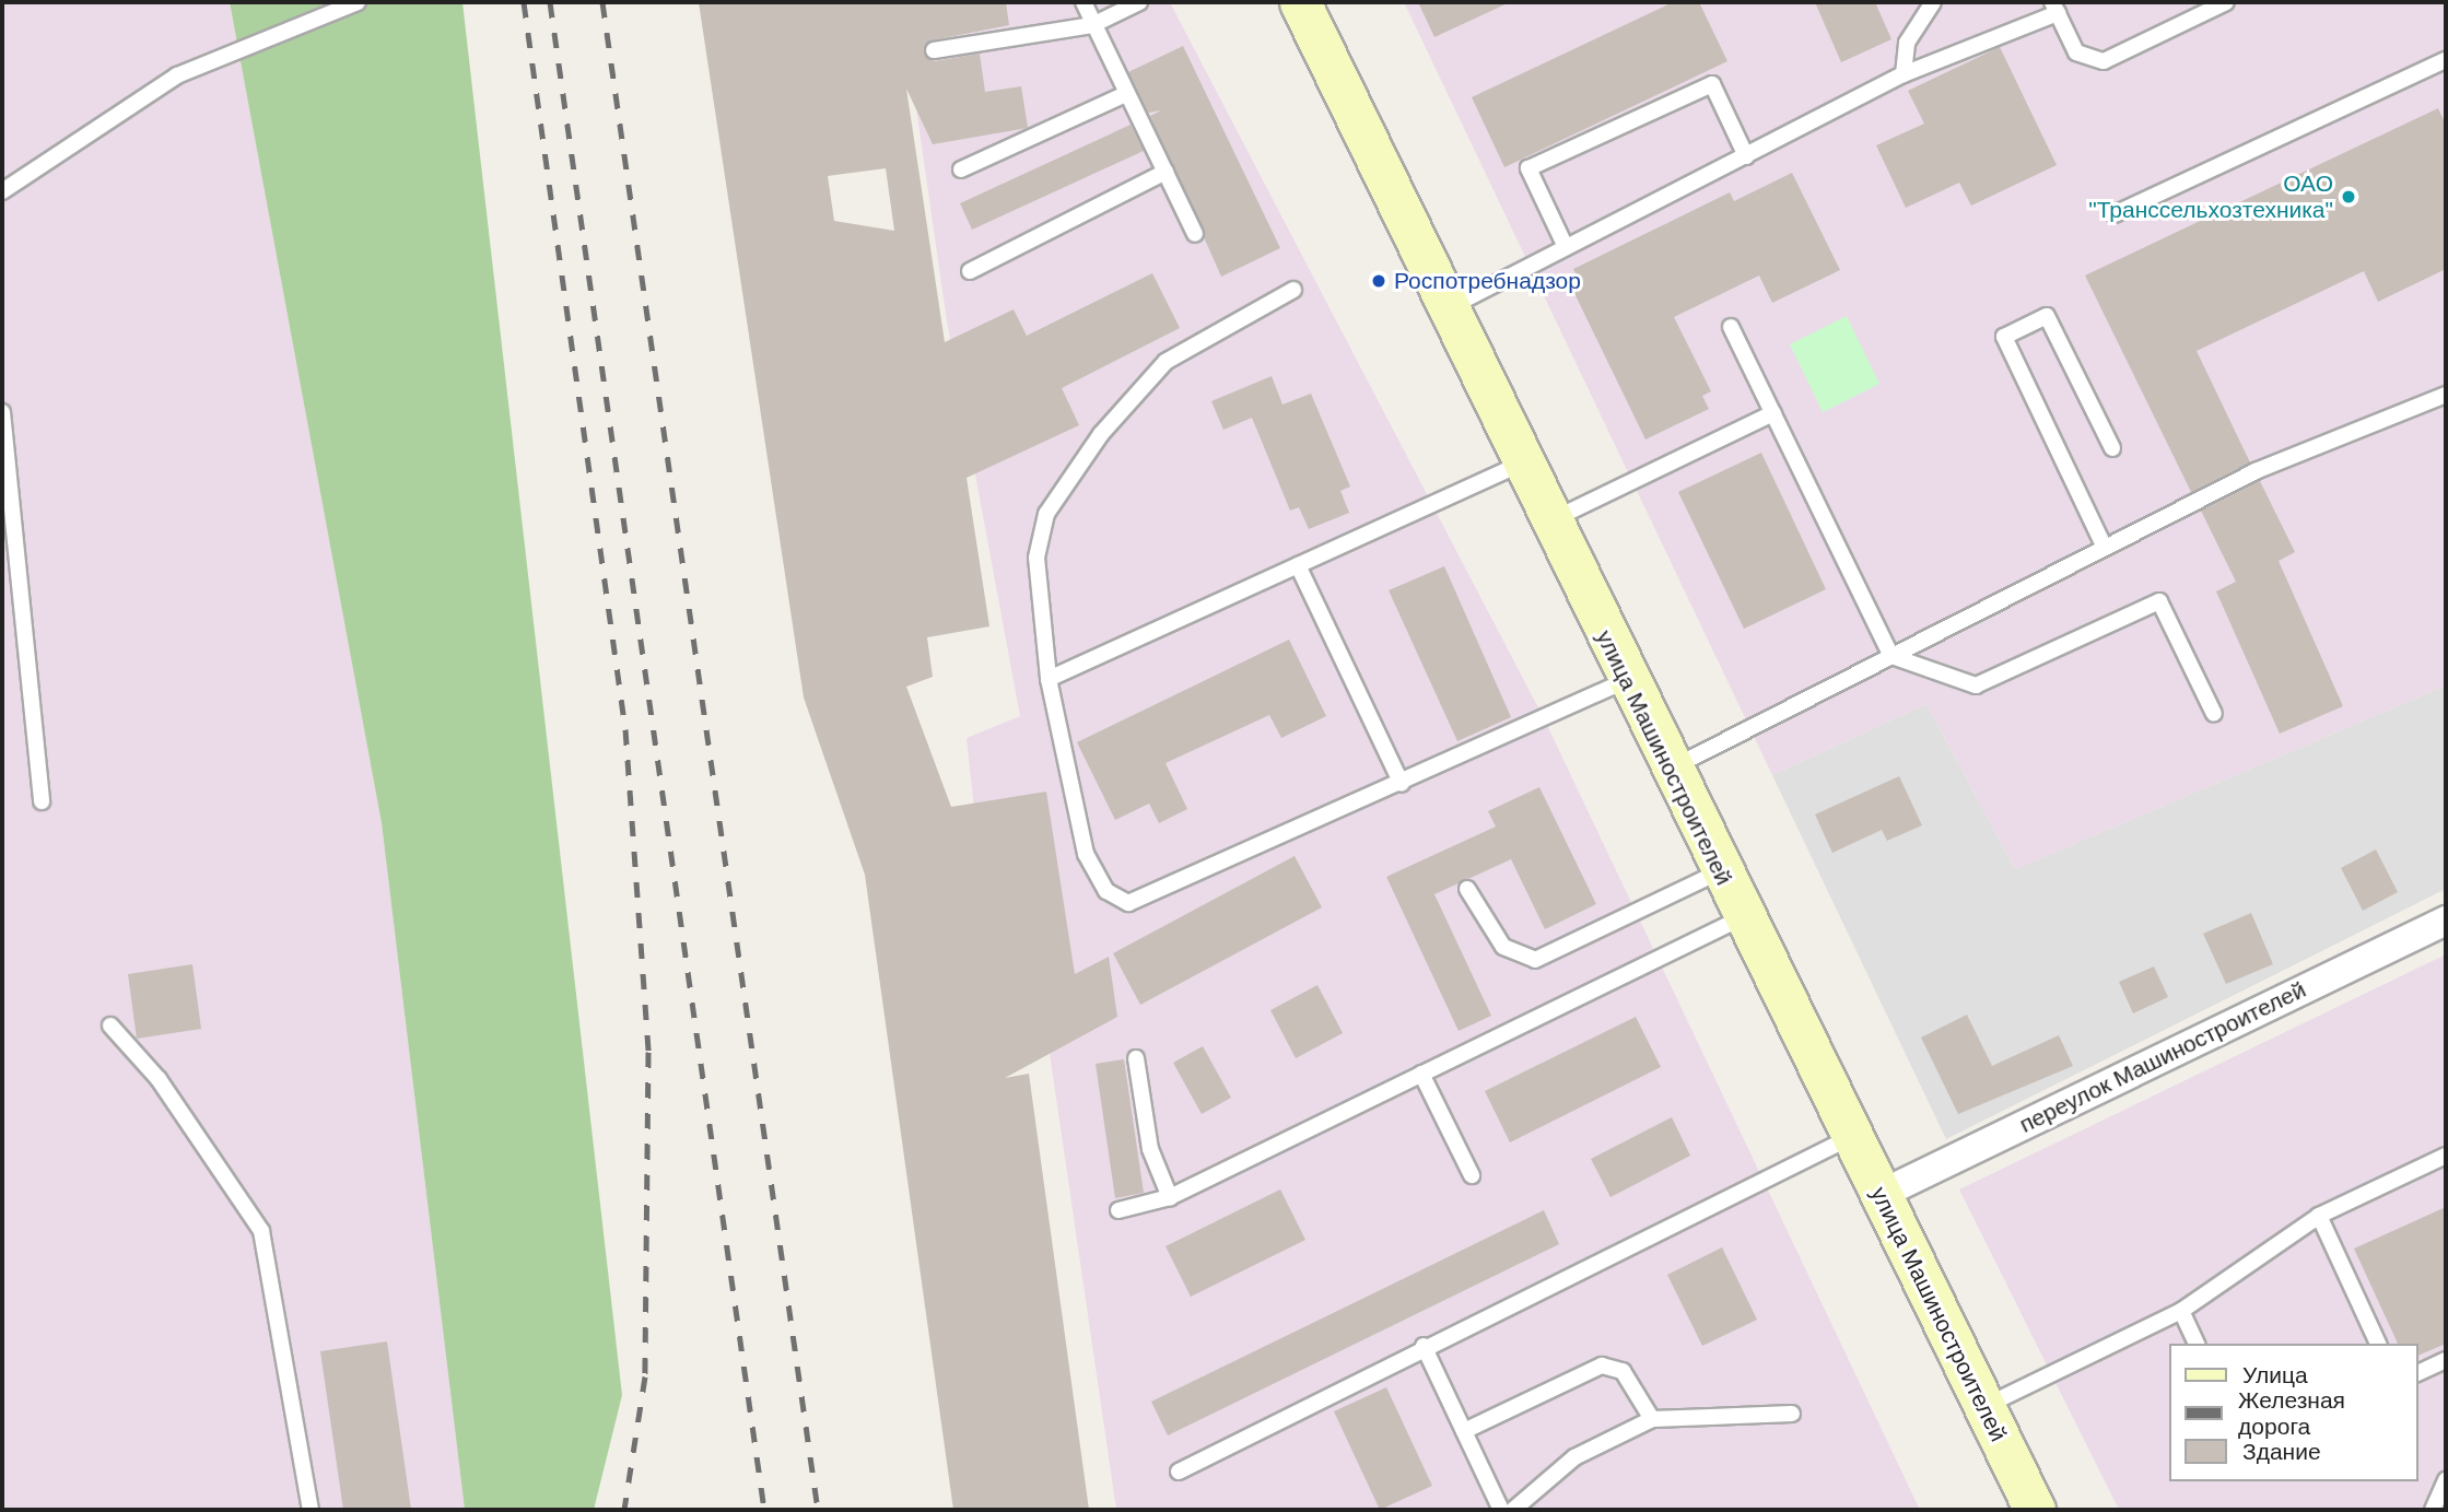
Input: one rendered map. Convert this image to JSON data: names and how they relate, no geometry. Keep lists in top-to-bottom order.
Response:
{
  "streets": {
    "main road": ["улица Машиностроителей"],
    "street": ["переулок Машиностроителей"]
  },
  "crossings": [
    ["улица Машиностроителей", "переулок Машиностроителей"]
  ],
  "places": ["ОАО \"Транссельхозтехника\"", "Роспотребнадзор"],
  "legend": ["Улица", "Железная дорога", "Здание"]
}
